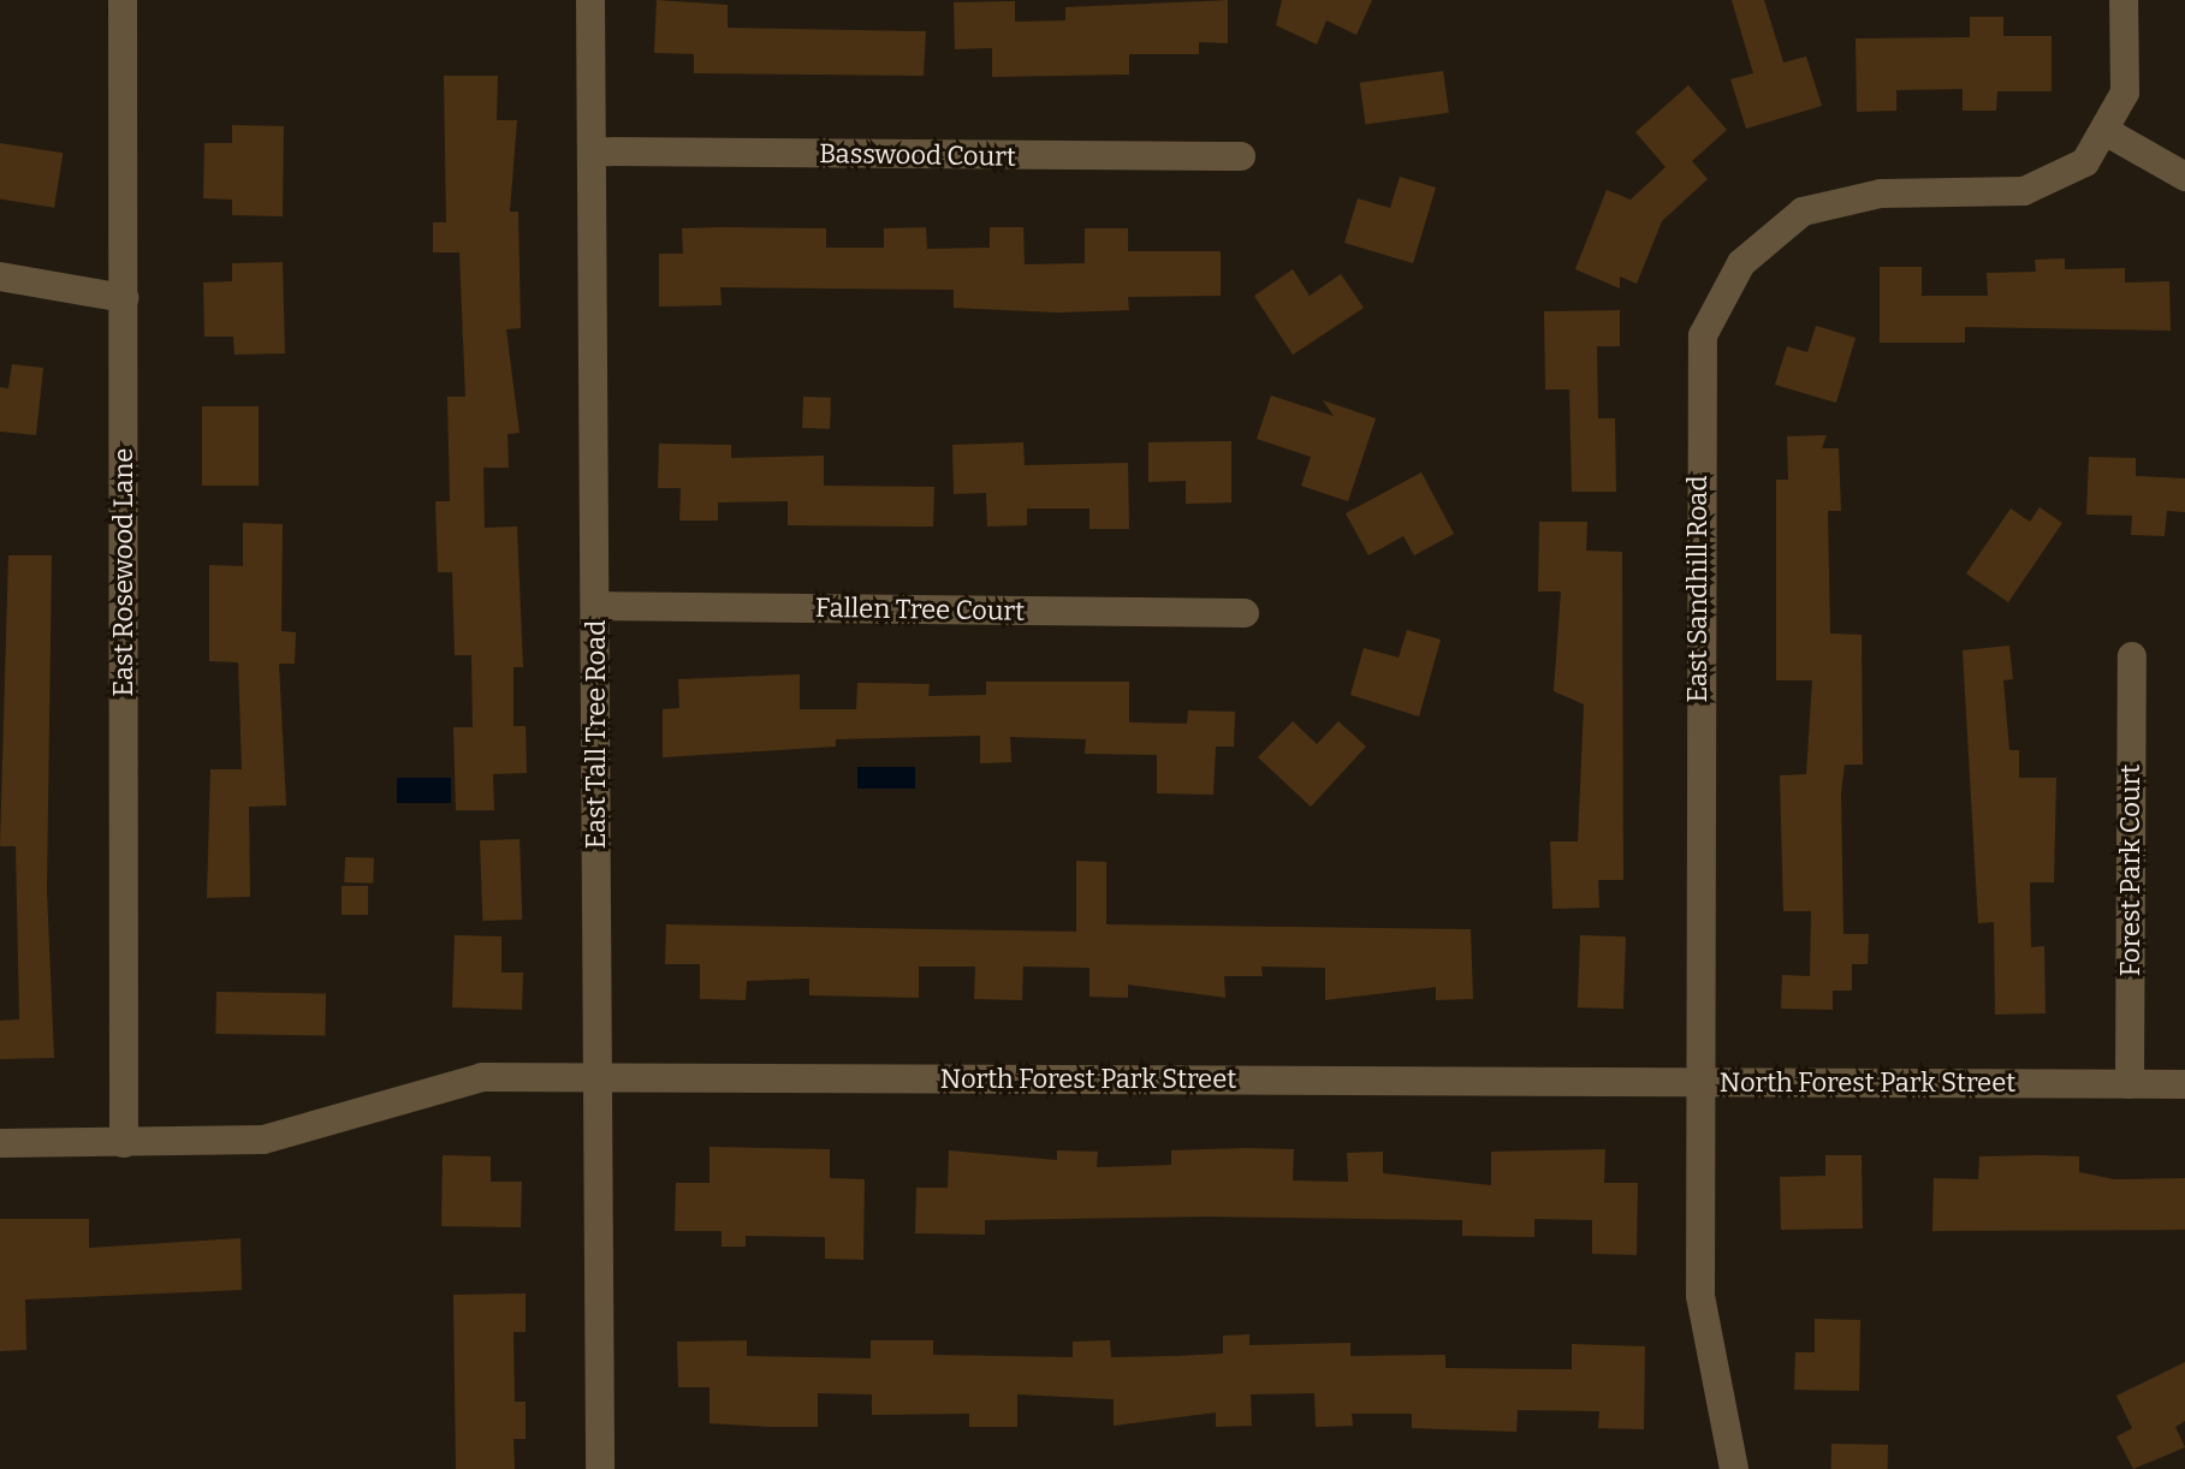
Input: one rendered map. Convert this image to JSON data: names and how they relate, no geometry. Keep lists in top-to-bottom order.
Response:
{
  "streets": {
    "street": [
      "Basswood Court",
      "East Rosewood Lane",
      "East Sandhill Road",
      "Fallen Tree Court",
      "East Tall Tree Road",
      "Forest Park Court",
      "North Forest Park Street"
    ]
  },
  "crossings": [
    ["Basswood Court", "East Tall Tree Road"],
    ["East Rosewood Lane", "North Forest Park Street"],
    ["East Sandhill Road", "North Forest Park Street"],
    ["Fallen Tree Court", "East Tall Tree Road"],
    ["East Tall Tree Road", "North Forest Park Street"],
    ["Forest Park Court", "North Forest Park Street"]
  ]
}
